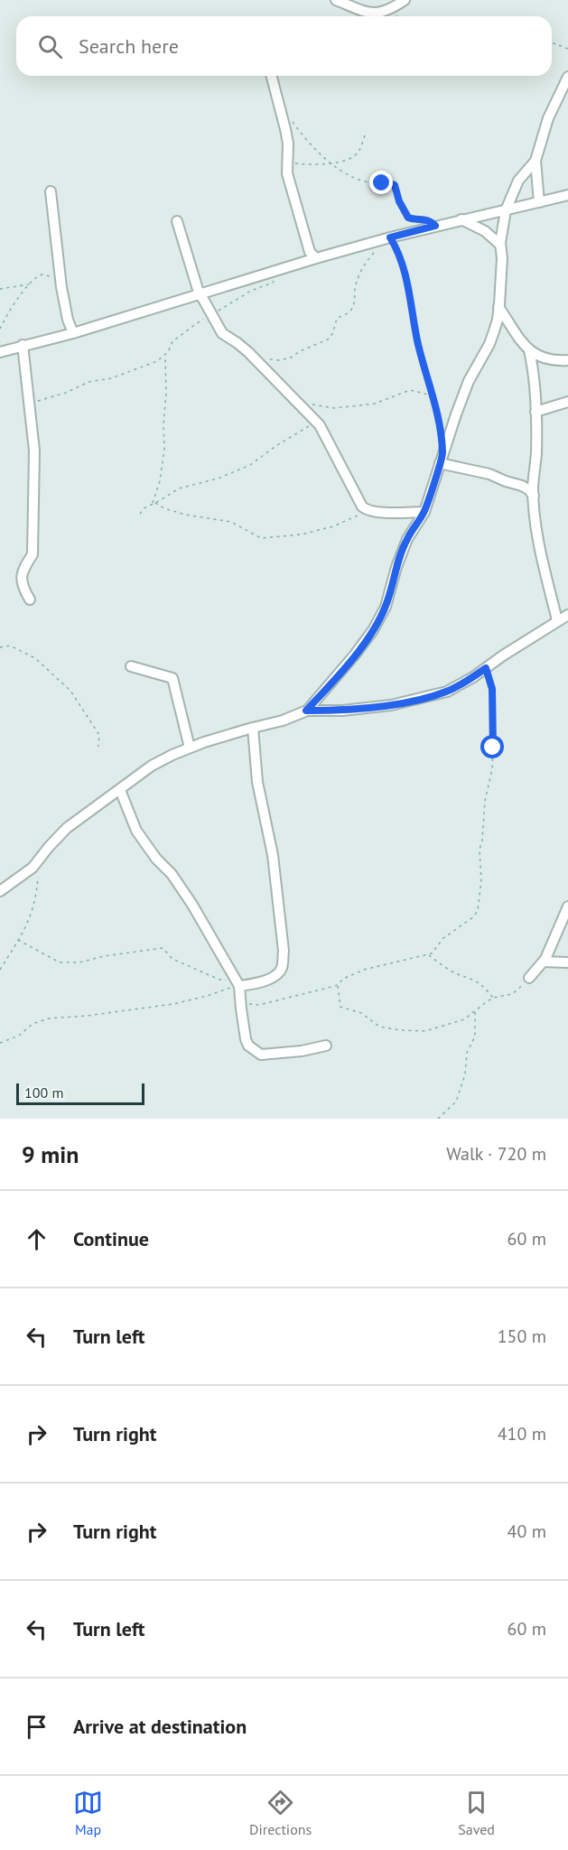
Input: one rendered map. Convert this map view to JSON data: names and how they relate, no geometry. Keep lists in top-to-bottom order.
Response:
{
  "scale_bar": "100 m",
  "page": {
    "search": "Search here",
    "scale": "100 m",
    "heading": ["9 min", "Walk · 720 m"],
    "list": [
      ["Continue", "60 m"],
      ["Turn left", "150 m"],
      ["Turn right", "410 m"],
      ["Turn right", "40 m"],
      ["Turn left", "60 m"],
      "Arrive at destination"
    ],
    "nav": ["Map", "Directions", "Saved"]
  }
}
